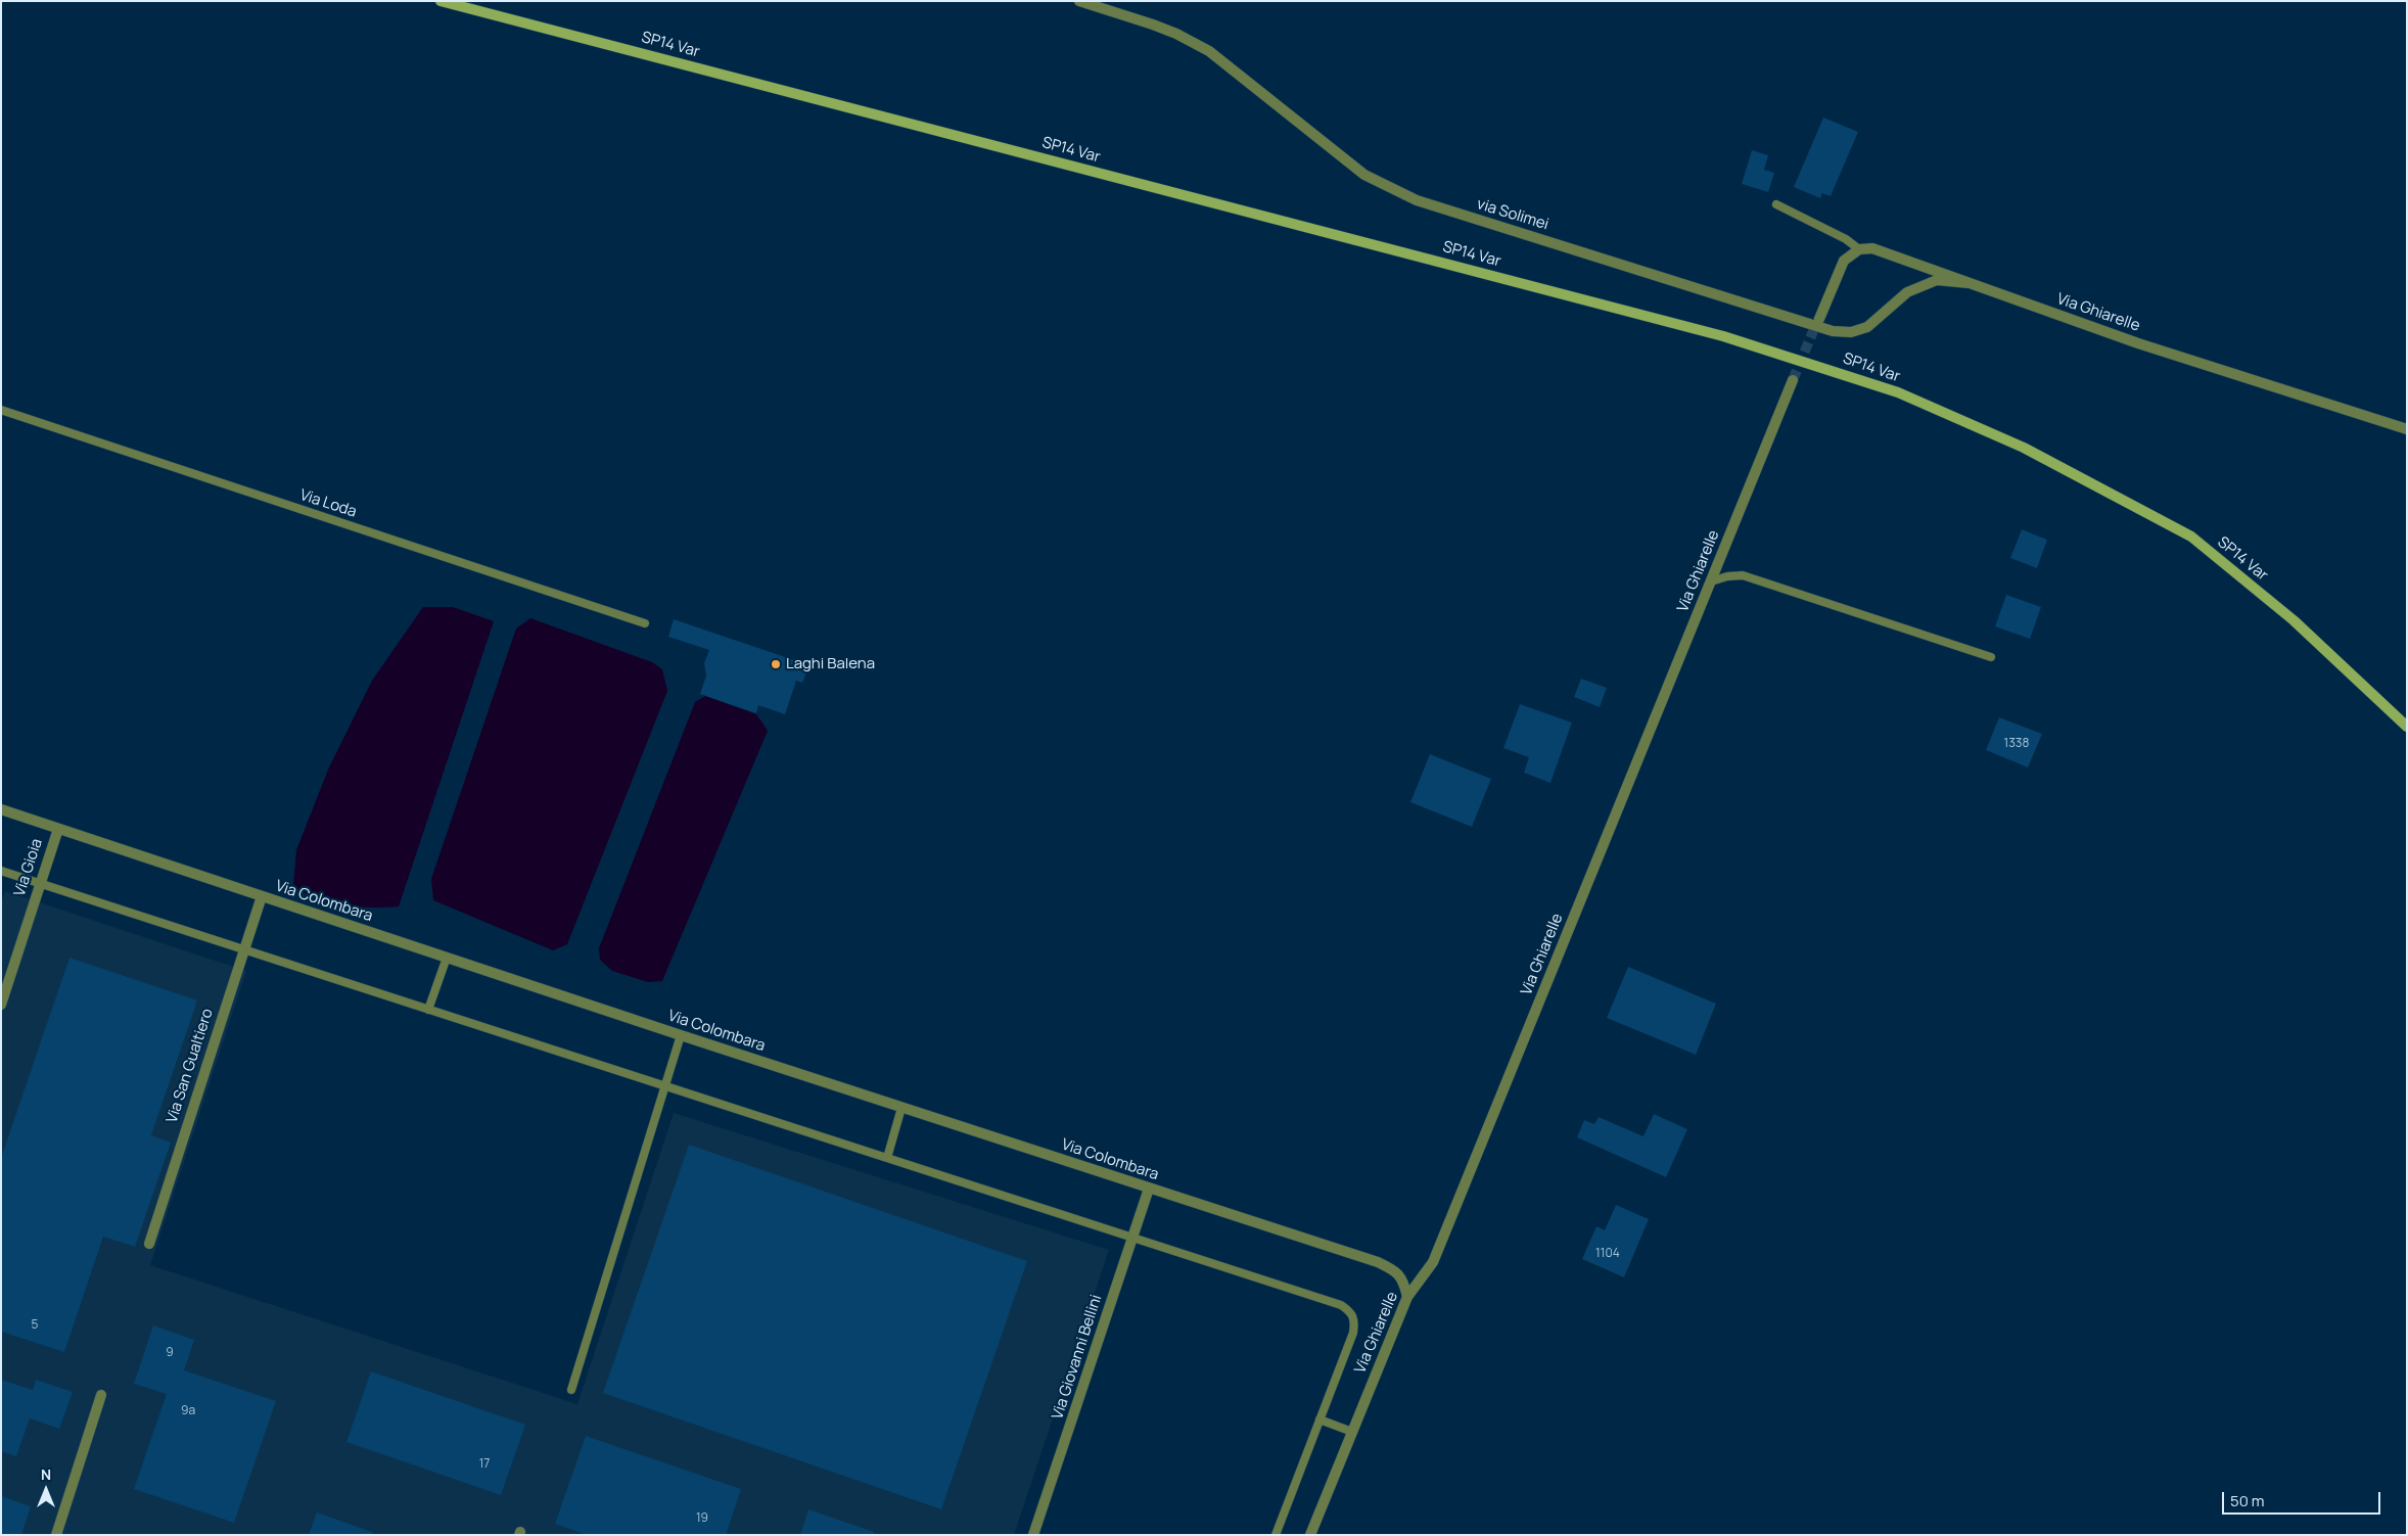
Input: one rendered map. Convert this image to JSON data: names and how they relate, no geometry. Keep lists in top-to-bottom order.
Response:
{
  "streets": {
    "main road": ["SP14 Var"],
    "street": [
      "via Solimei",
      "Via Ghiarelle",
      "Via Gioia",
      "Via Colombara",
      "Via San Gualtiero",
      "Via Giovanni Bellini"
    ],
    "lane": ["Via Loda"]
  },
  "crossings": [
    ["via Solimei", "Via Ghiarelle"],
    ["Via Ghiarelle", "Via Colombara"],
    ["Via Gioia", "Via Colombara"],
    ["Via Colombara", "Via San Gualtiero"],
    ["Via Colombara", "Via Giovanni Bellini"]
  ],
  "places": ["Laghi Balena"],
  "house_numbers": [
    "1338",
    "1104",
    "5",
    "9",
    "9a",
    "17",
    "19"
  ],
  "scale_bar": "50 m",
  "north": "top"
}
